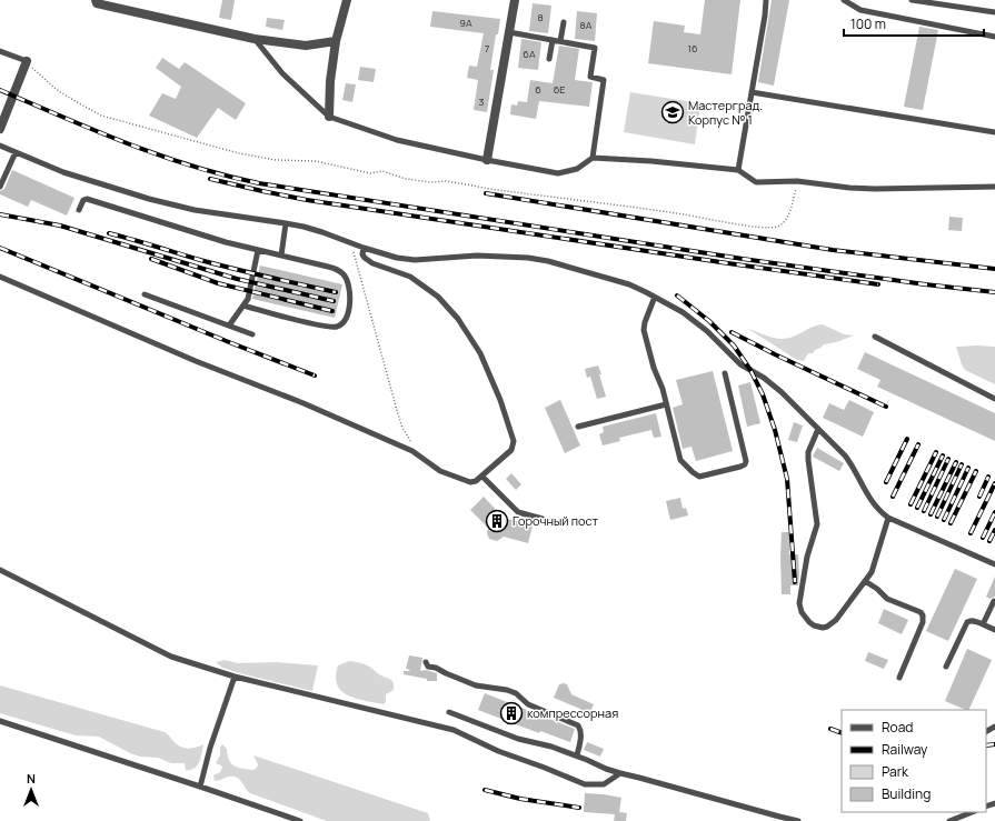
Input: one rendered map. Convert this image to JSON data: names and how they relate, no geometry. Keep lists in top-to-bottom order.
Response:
{
  "places": {
    "school or university": ["Мастерград. Корпус № 1"],
    "building": ["Горочный пост", "компрессорная"]
  },
  "house_numbers": [
    "8",
    "9А",
    "8А",
    "7",
    "16",
    "6А",
    "6",
    "6Е",
    "3"
  ],
  "legend": [
    "Road",
    "Railway",
    "Park",
    "Building"
  ],
  "scale_bar": "100 m",
  "north": "top"
}
